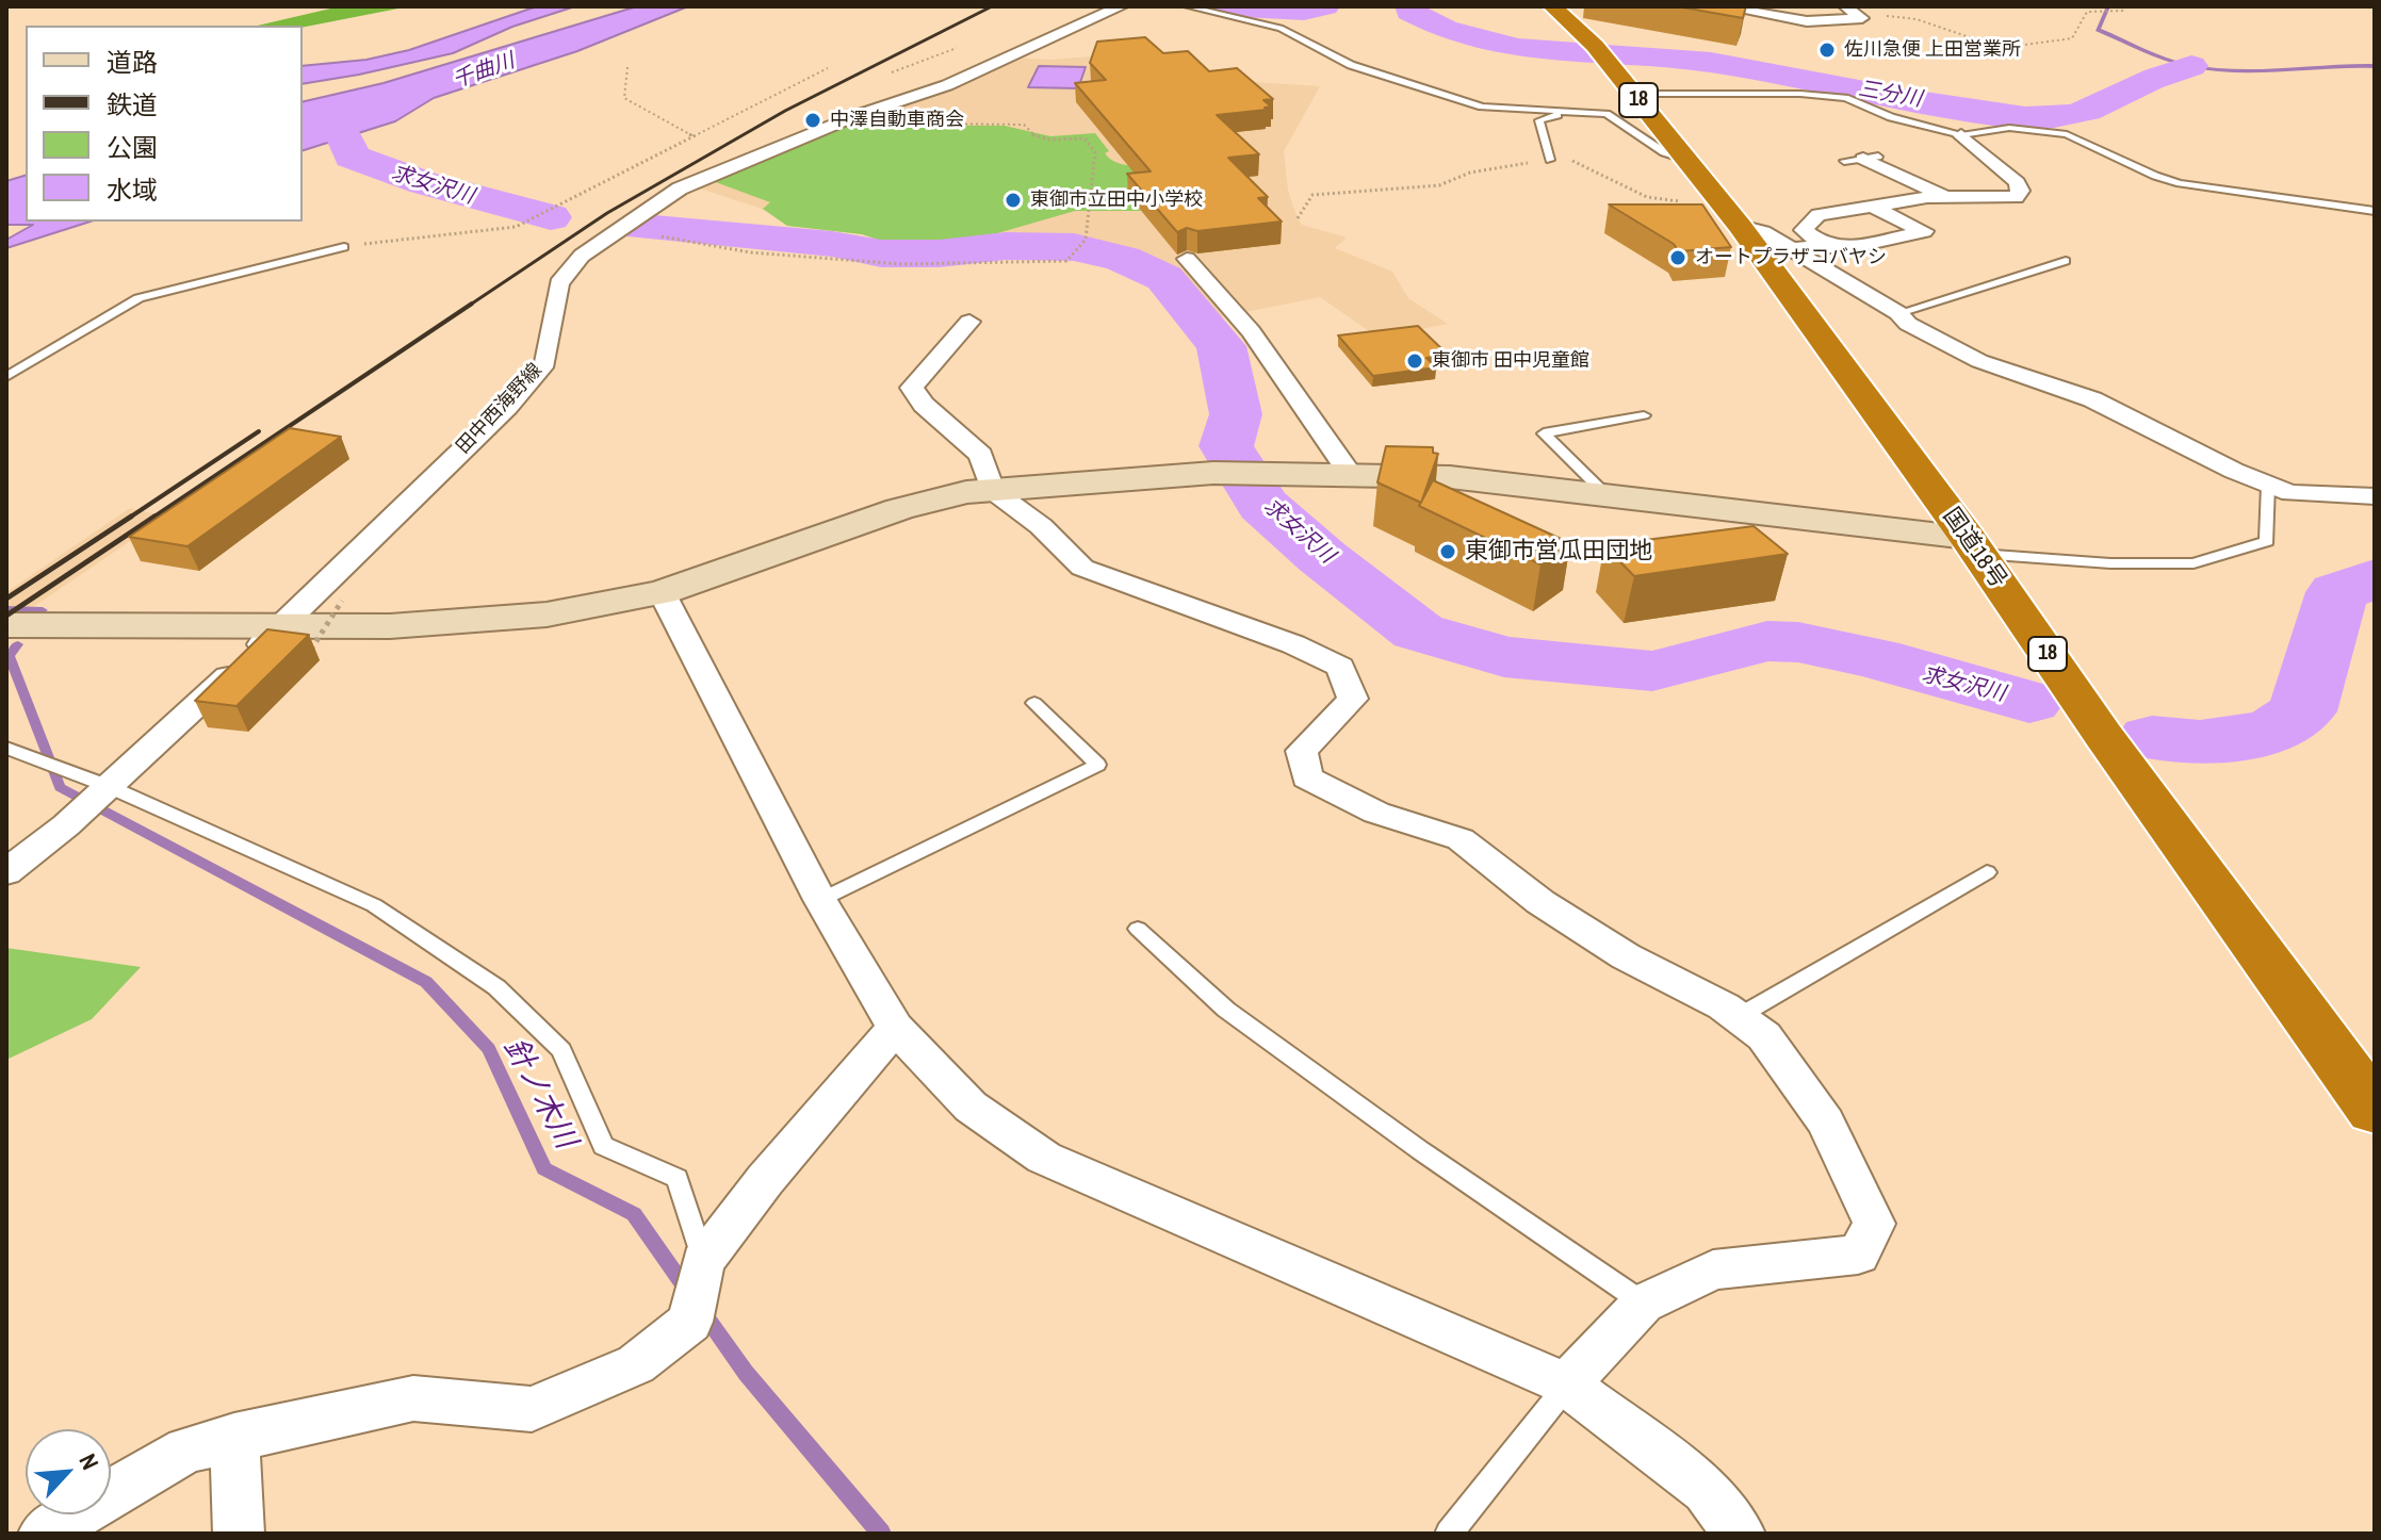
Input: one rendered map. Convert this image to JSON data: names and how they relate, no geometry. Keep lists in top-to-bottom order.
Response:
{
  "streets": {
    "highway": ["18", "国道18号"],
    "street": ["田中西海野線"]
  },
  "water": [
    "千曲川",
    "三分川",
    "求女沢川",
    "針ノ木川"
  ],
  "places": [
    "佐川急便 上田営業所",
    "中澤自動車商会",
    "東御市立田中小学校",
    "オートプラザコバヤシ",
    "東御市 田中児童館",
    "東御市営瓜田団地"
  ],
  "legend": [
    "道路",
    "鉄道",
    "公園",
    "水域"
  ],
  "north": "top right"
}
